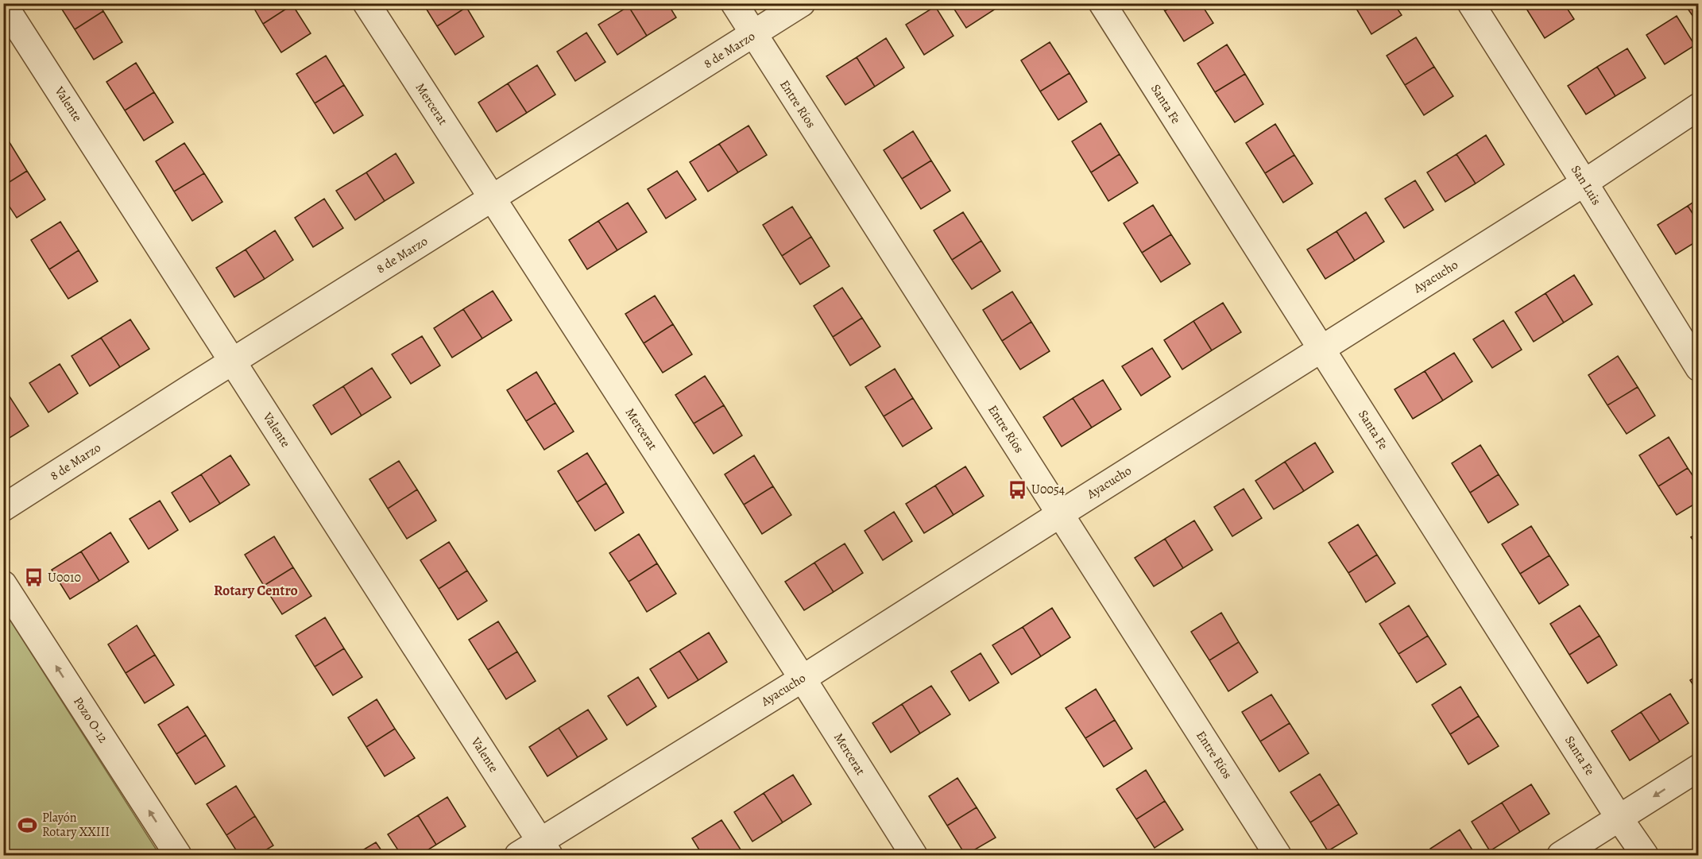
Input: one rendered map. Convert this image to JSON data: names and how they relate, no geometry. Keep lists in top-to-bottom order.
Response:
{
  "streets": {
    "street": [
      "8 de Marzo",
      "Valente",
      "Mercerat",
      "Entre Ríos",
      "Santa Fe",
      "San Luis",
      "Ayacucho",
      "Pozo O-12"
    ]
  },
  "crossings": [
    ["8 de Marzo", "Valente"],
    ["8 de Marzo", "Mercerat"],
    ["8 de Marzo", "Entre Ríos"],
    ["Valente", "Ayacucho"],
    ["Mercerat", "Ayacucho"],
    ["Entre Ríos", "Ayacucho"],
    ["Santa Fe", "Ayacucho"],
    ["San Luis", "Ayacucho"]
  ],
  "one_way": ["Pozo O-12"],
  "districts": ["Rotary Centro"],
  "places": {
    "bus stop": ["U0054", "U0010"],
    "sports": ["Playón Rotary XXIII"]
  }
}
